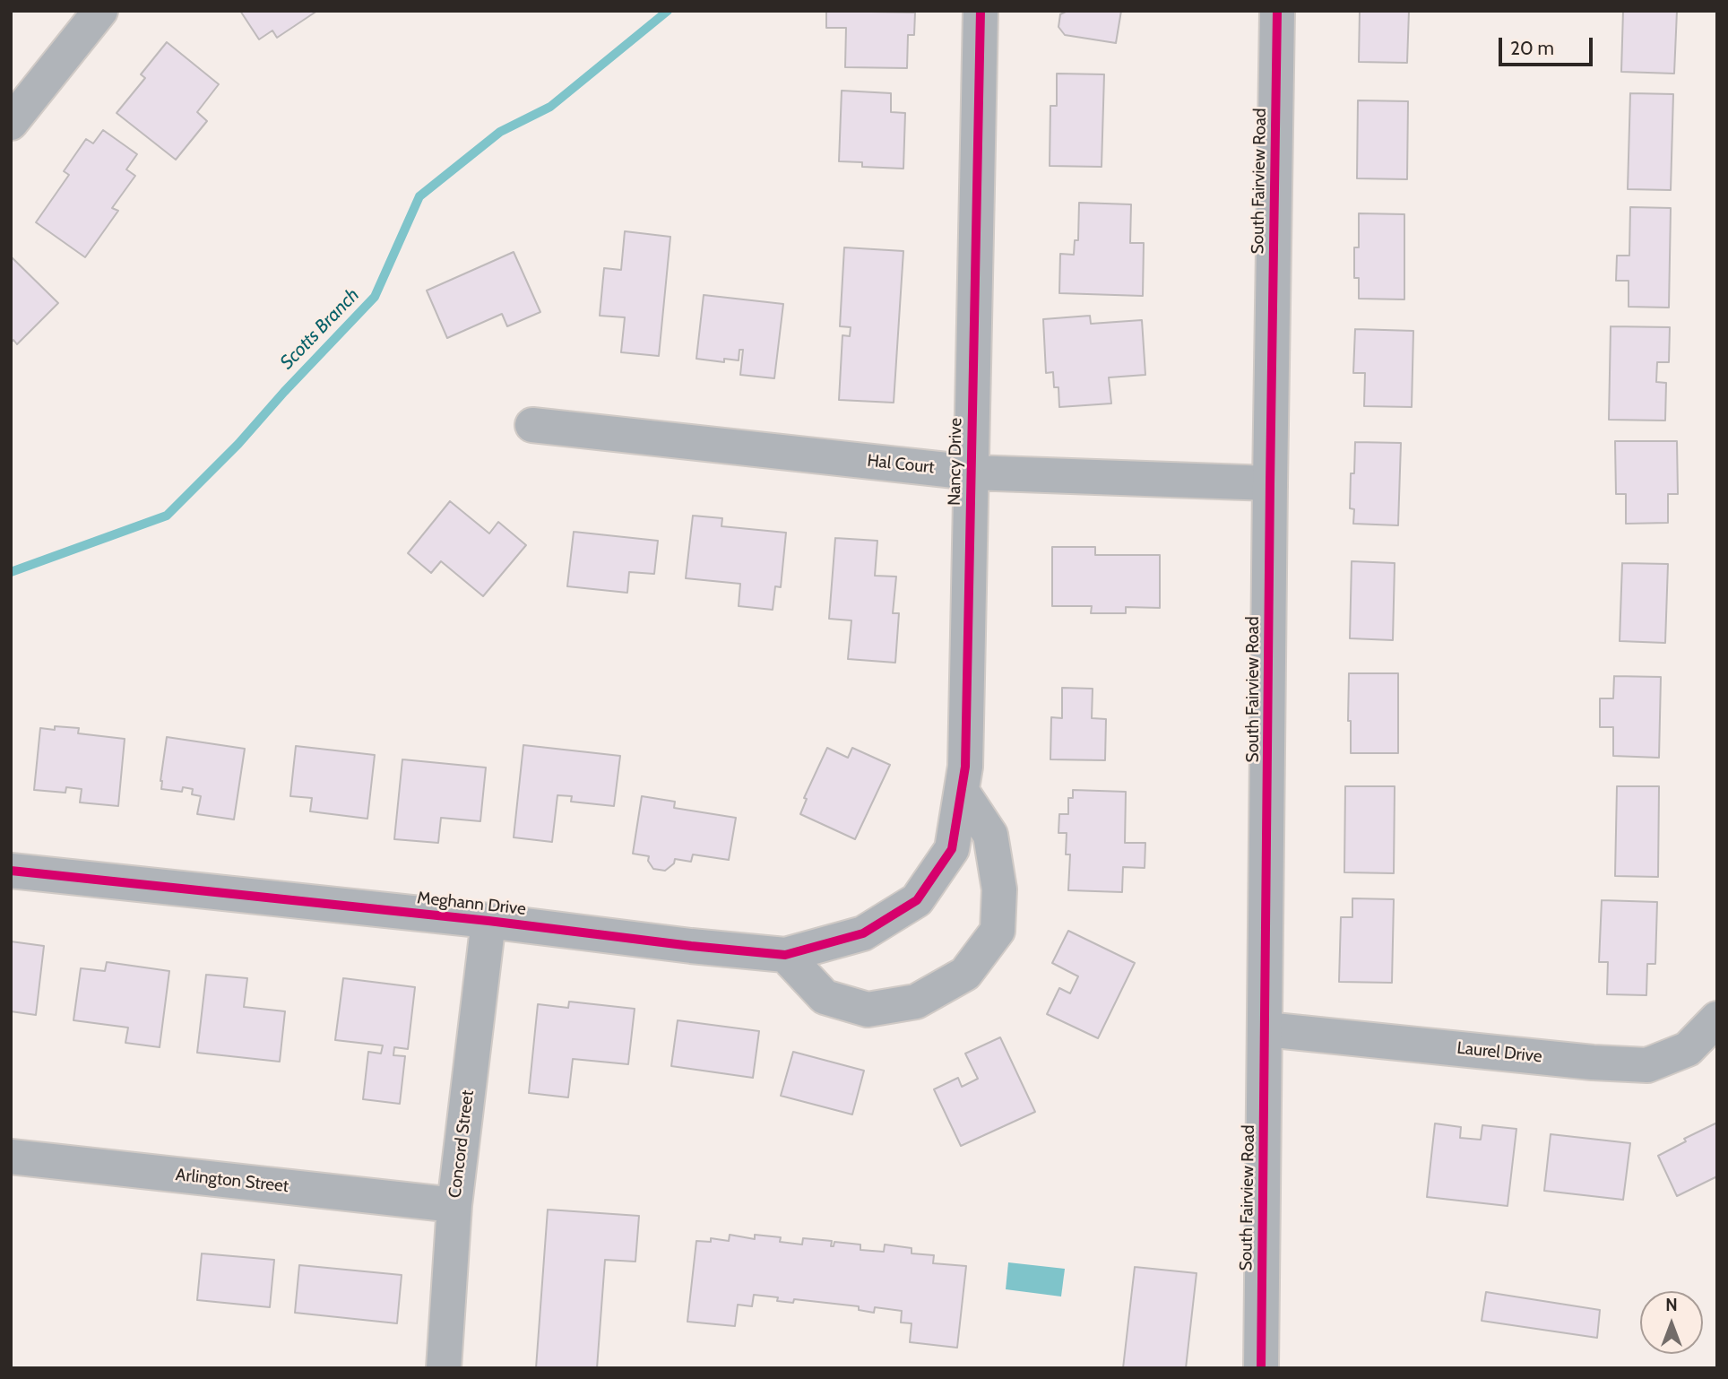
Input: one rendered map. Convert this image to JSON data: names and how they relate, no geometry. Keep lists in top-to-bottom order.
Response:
{
  "streets": {
    "street": [
      "South Fairview Road",
      "Nancy Drive",
      "Hal Court",
      "Meghann Drive",
      "Laurel Drive",
      "Concord Street",
      "Arlington Street"
    ]
  },
  "crossings": [
    ["South Fairview Road", "Hal Court"],
    ["South Fairview Road", "Laurel Drive"],
    ["Nancy Drive", "Hal Court"],
    ["Nancy Drive", "Meghann Drive"],
    ["Meghann Drive", "Concord Street"],
    ["Concord Street", "Arlington Street"]
  ],
  "water": ["Scotts Branch"],
  "scale_bar": "20 m",
  "north": "top"
}
